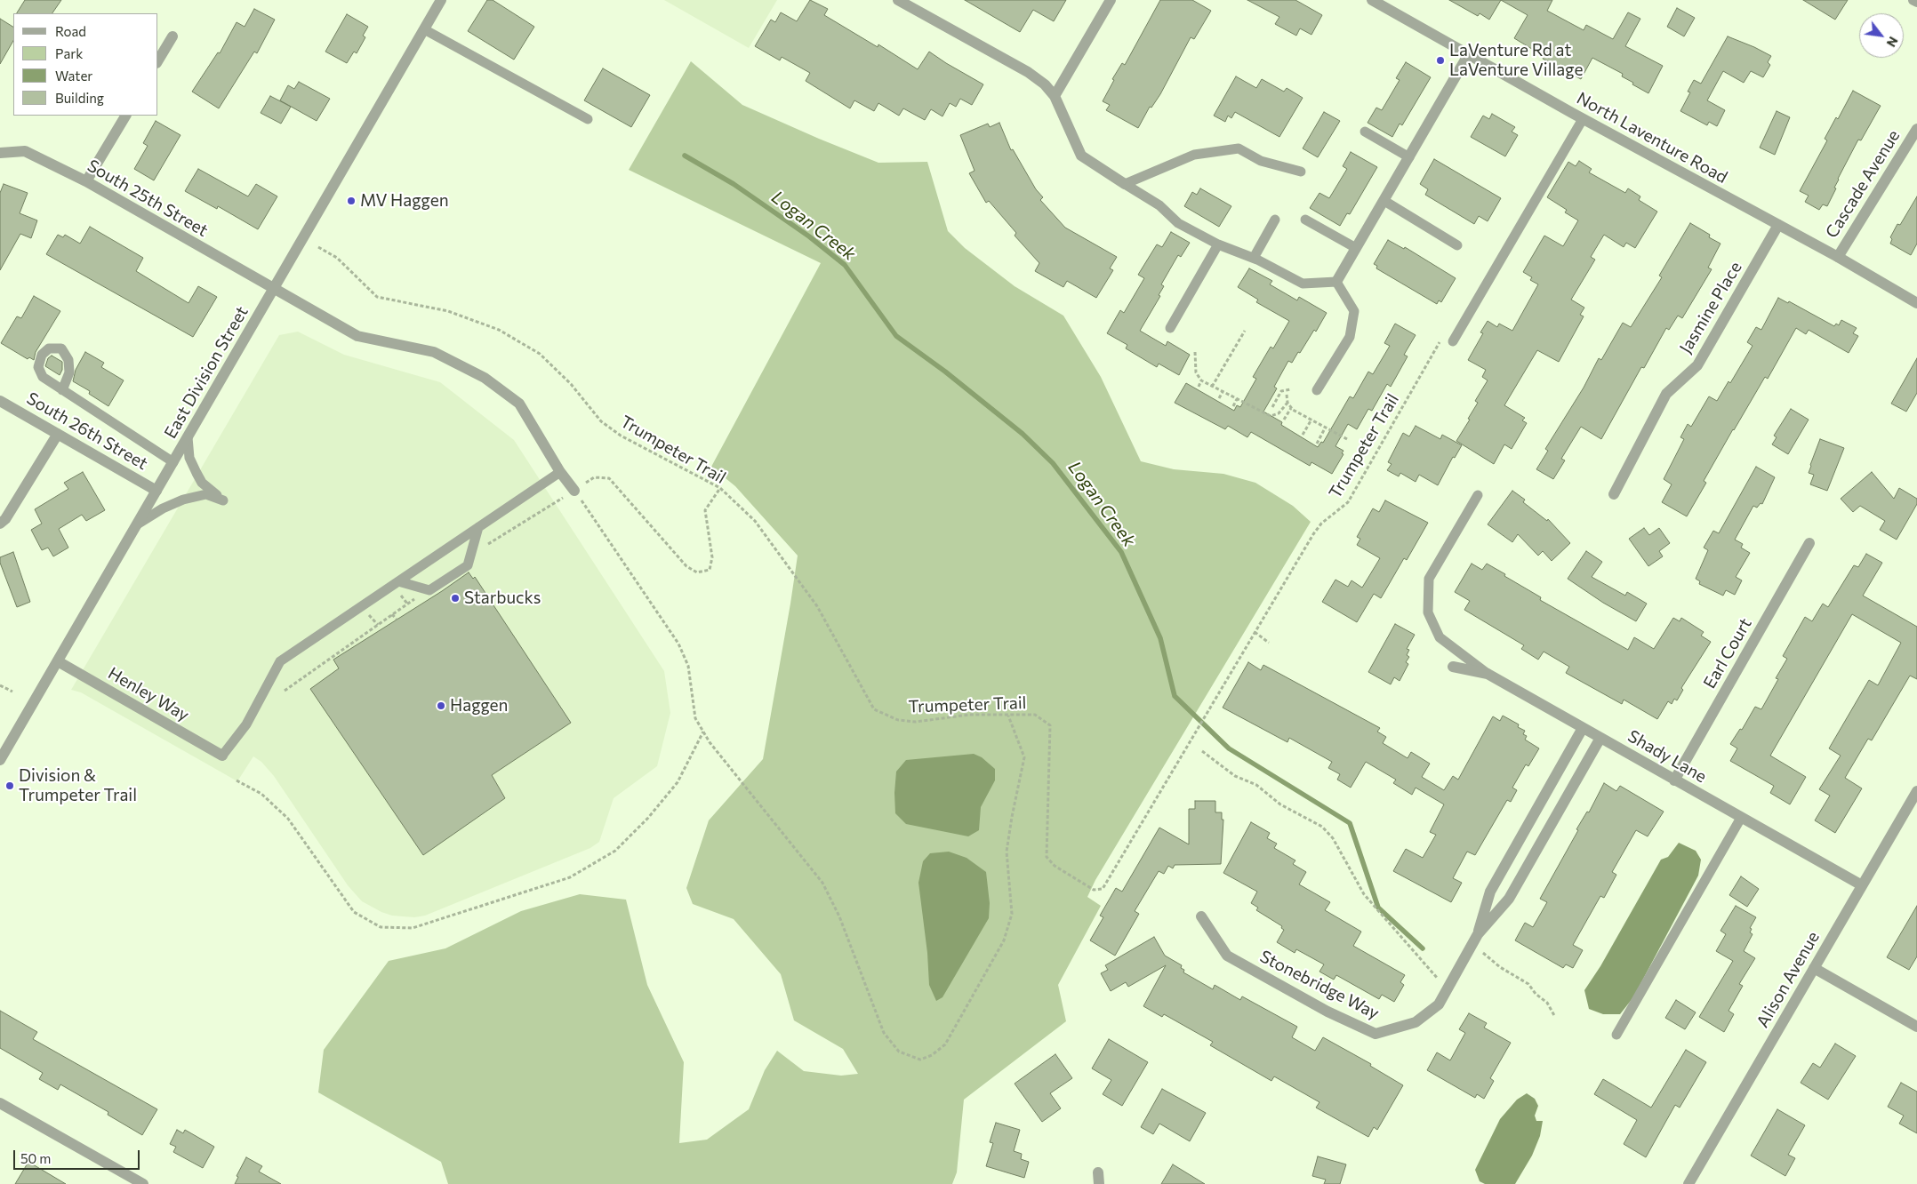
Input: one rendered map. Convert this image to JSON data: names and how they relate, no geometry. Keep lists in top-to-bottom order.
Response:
{
  "streets": {
    "street": [
      "North Laventure Road",
      "Cascade Avenue",
      "South 25th Street",
      "Jasmine Place",
      "East Division Street",
      "South 26th Street",
      "Earl Court",
      "Henley Way",
      "Shady Lane",
      "Alison Avenue",
      "Stonebridge Way"
    ],
    "path": ["Trumpeter Trail"]
  },
  "crossings": [
    ["North Laventure Road", "Cascade Avenue"],
    ["North Laventure Road", "Jasmine Place"],
    ["South 25th Street", "East Division Street"],
    ["East Division Street", "South 26th Street"],
    ["East Division Street", "Henley Way"],
    ["Earl Court", "Shady Lane"],
    ["Shady Lane", "Alison Avenue"],
    ["Shady Lane", "Stonebridge Way"]
  ],
  "water": ["Logan Creek"],
  "places": [
    "LaVenture Rd at LaVenture Village",
    "MV Haggen",
    "Starbucks",
    "Haggen",
    "Division & Trumpeter Trail"
  ],
  "legend": [
    "Road",
    "Park",
    "Water",
    "Building"
  ],
  "scale_bar": "50 m",
  "north": "bottom right"
}
